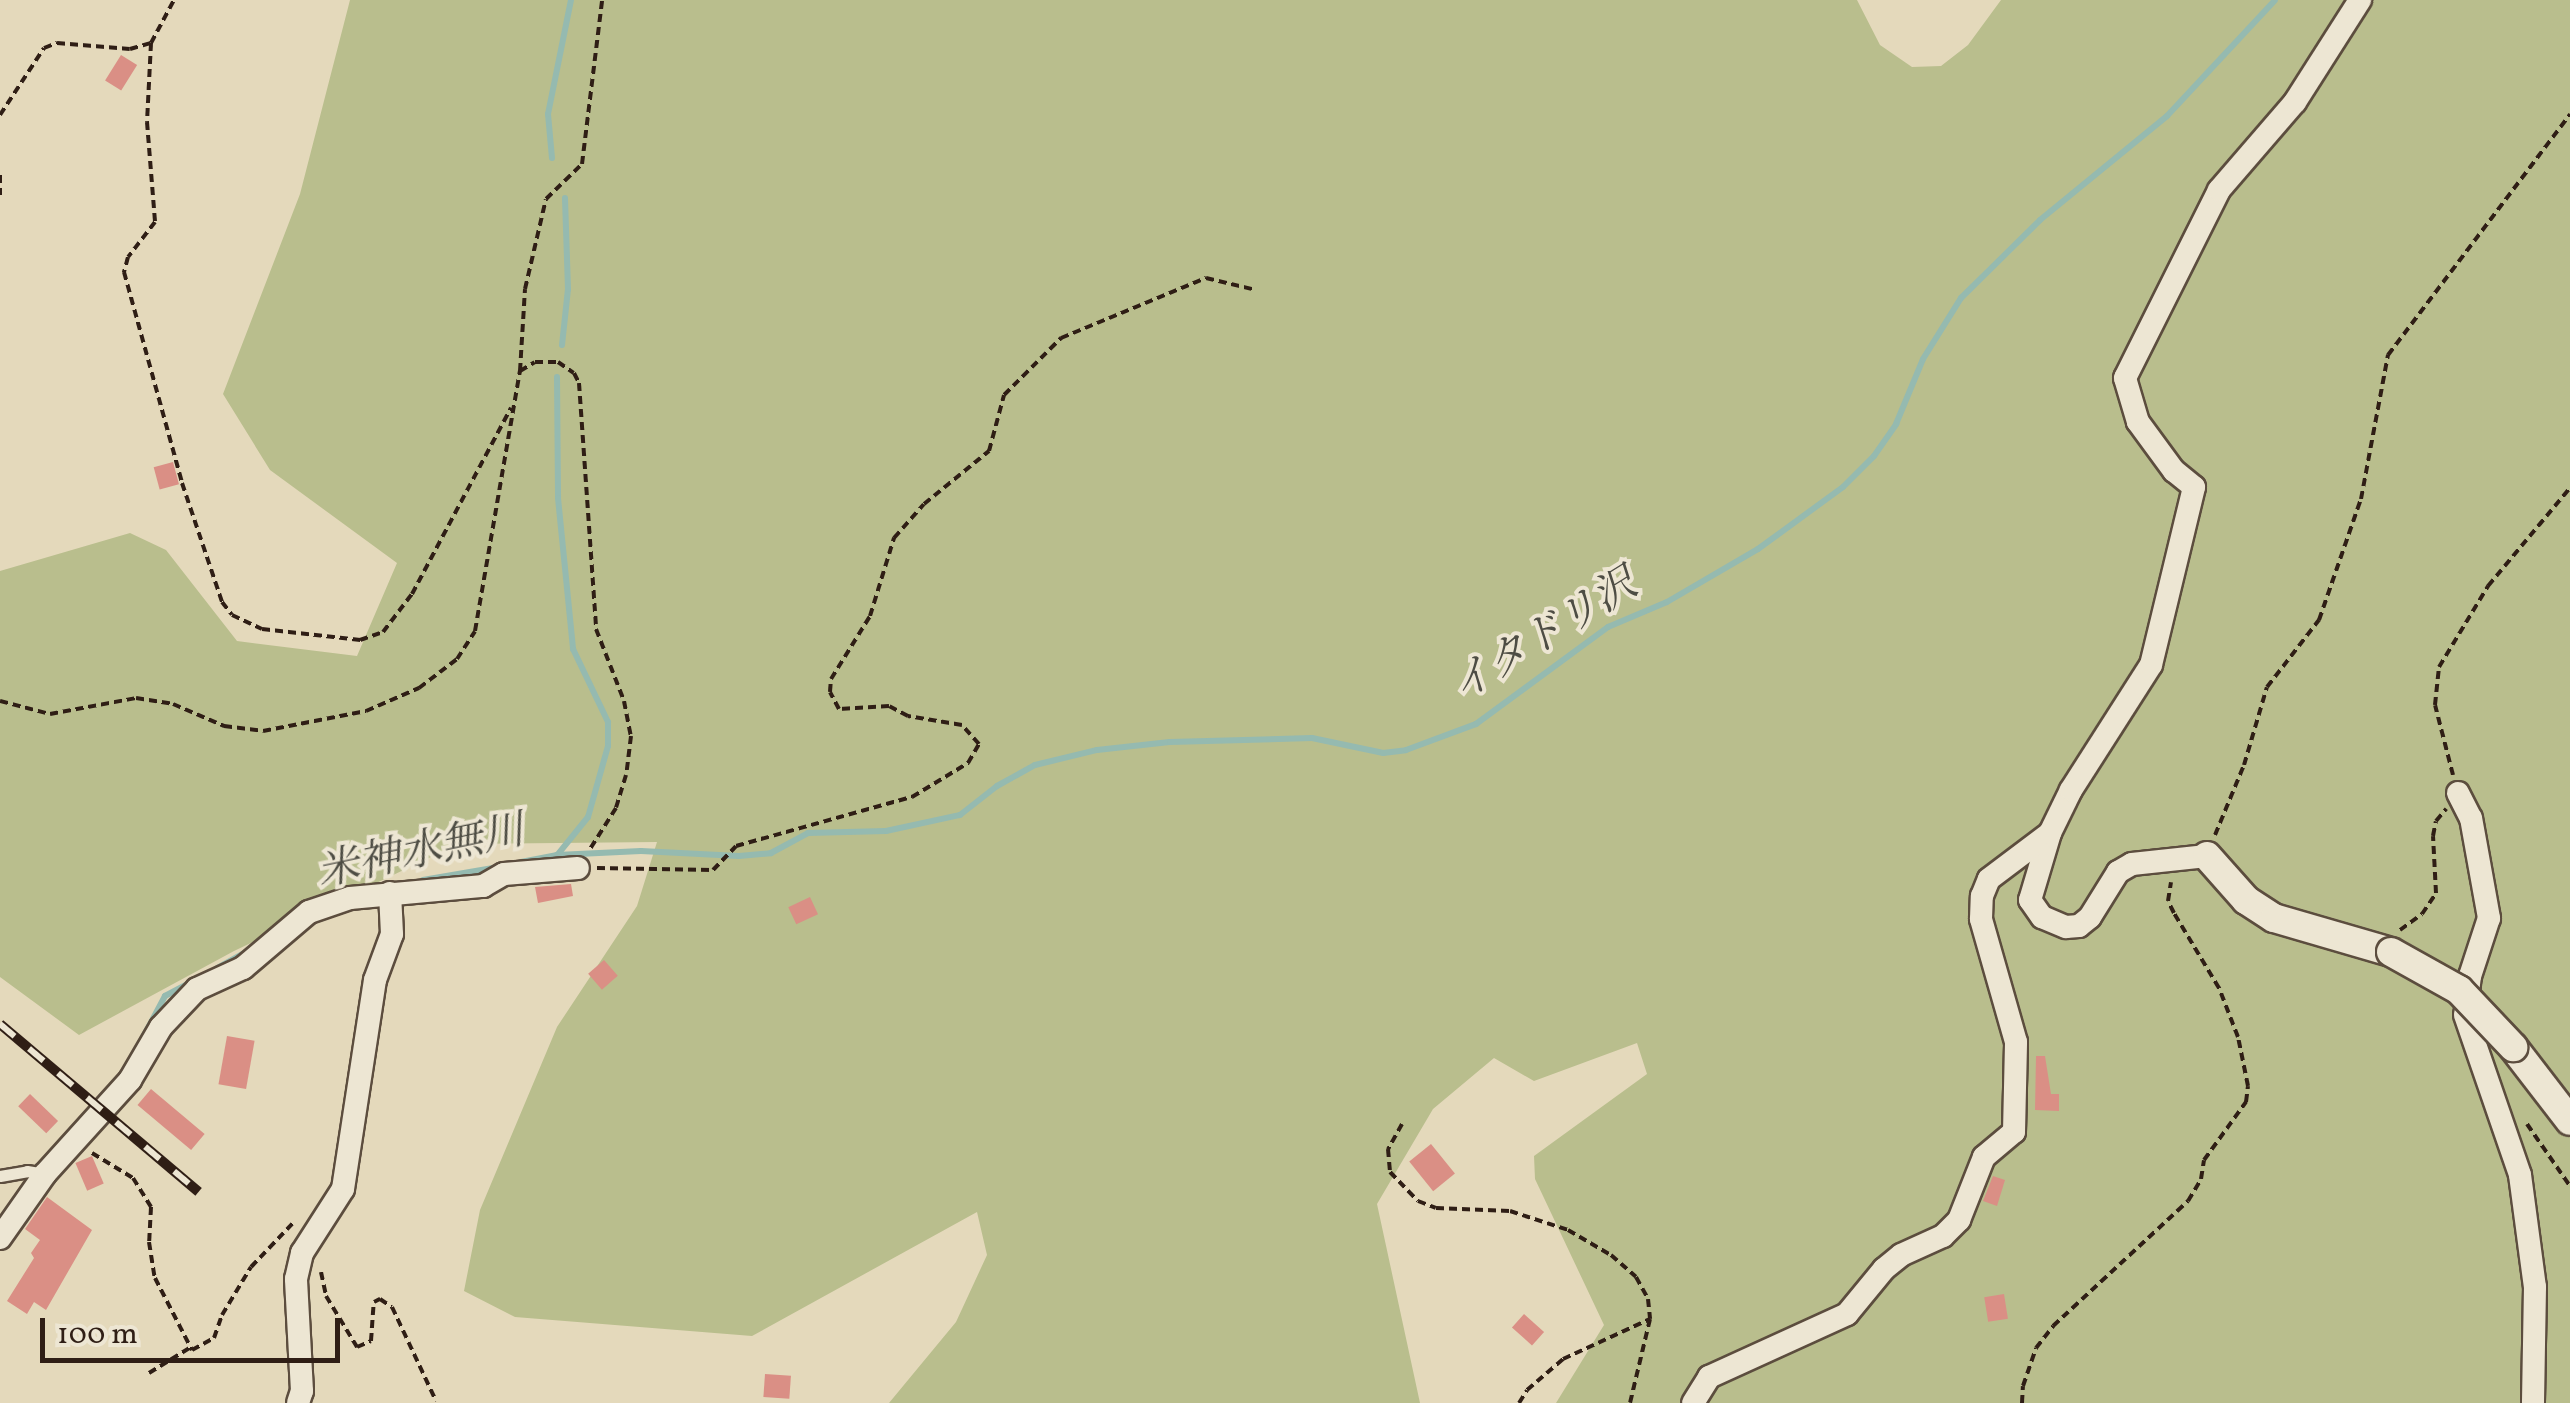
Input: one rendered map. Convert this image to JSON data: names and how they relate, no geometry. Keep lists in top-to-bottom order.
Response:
{
  "water": ["イタドリ沢", "米神水無川"],
  "scale_bar": "100 m"
}
